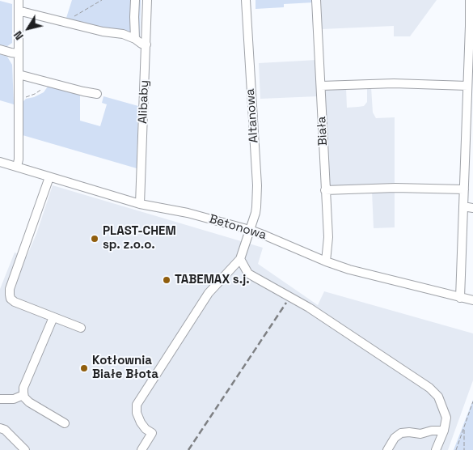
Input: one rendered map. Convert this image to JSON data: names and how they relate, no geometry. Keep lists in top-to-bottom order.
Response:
{
  "streets": {
    "street": [
      "Alibaby",
      "Altanowa",
      "Biała",
      "Betonowa"
    ]
  },
  "crossings": [
    ["Alibaby", "Betonowa"],
    ["Altanowa", "Betonowa"],
    ["Biała", "Betonowa"]
  ],
  "places": ["PLAST-CHEM sp. z.o.o.", "TABEMAX s.j.", "Kotłownia Białe Błota"],
  "north": "bottom left"
}
